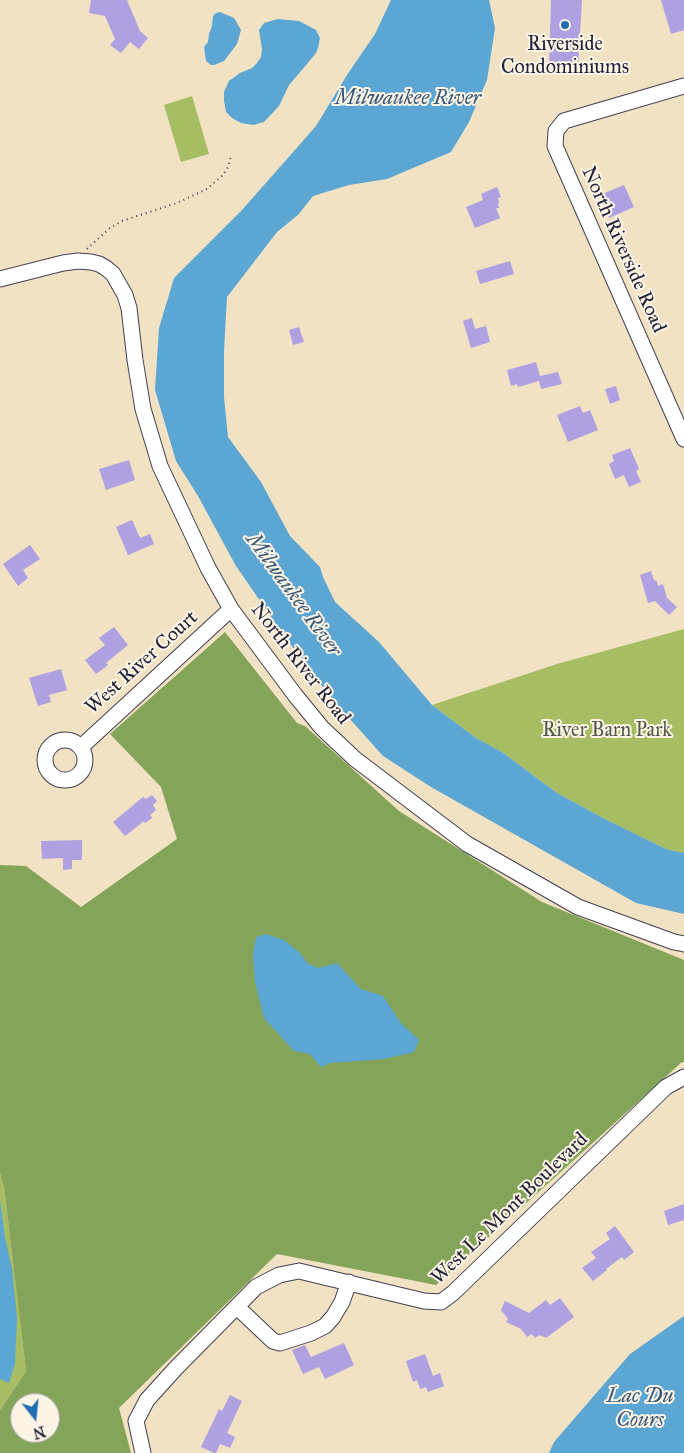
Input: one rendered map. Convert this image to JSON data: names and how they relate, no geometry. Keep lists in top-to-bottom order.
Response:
{
  "streets": {
    "street": [
      "North Riverside Road",
      "West River Court",
      "North River Road",
      "West Le Mont Boulevard"
    ]
  },
  "crossings": [
    ["West River Court", "North River Road"]
  ],
  "water": ["Milwaukee River", "Lac Du Cours"],
  "parks": ["River Barn Park"],
  "places": ["Riverside Condominiums"],
  "north": "bottom"
}
